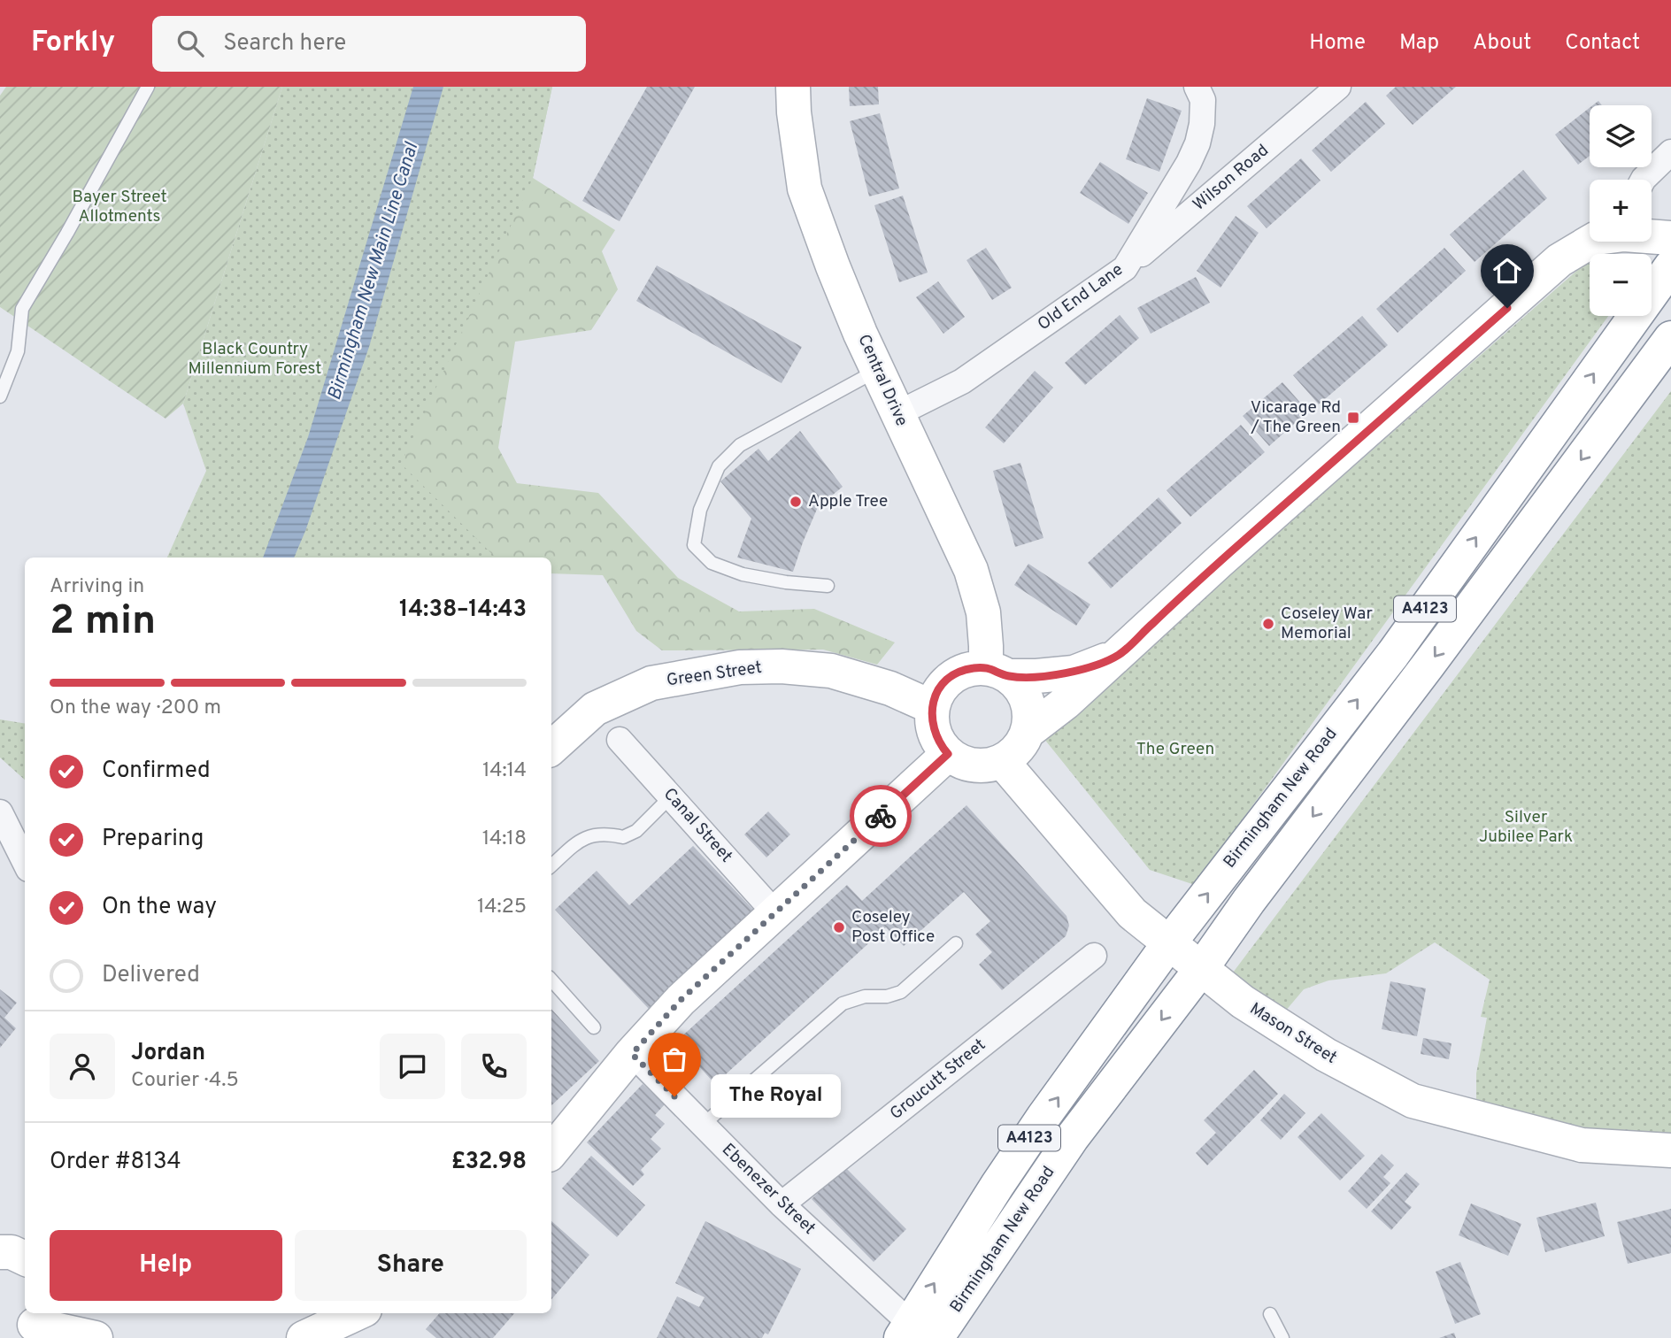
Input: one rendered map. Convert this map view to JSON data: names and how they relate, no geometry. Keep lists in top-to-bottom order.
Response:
{
  "streets": {
    "main road": [
      "Central Drive",
      "A4123",
      "Green Street",
      "Birmingham New Road",
      "Mason Street"
    ],
    "street": [
      "Wilson Road",
      "Old End Lane",
      "Canal Street",
      "Groucutt Street",
      "Ebenezer Street"
    ]
  },
  "crossings": [
    ["Wilson Road", "Old End Lane"],
    ["Old End Lane", "Central Drive"],
    ["Central Drive", "Green Street"],
    ["Central Drive", "Mason Street"],
    ["Green Street", "Mason Street"],
    ["Birmingham New Road", "Mason Street"],
    ["Birmingham New Road", "Ebenezer Street"],
    ["Groucutt Street", "Ebenezer Street"]
  ],
  "water": ["Birmingham New Main Line Canal"],
  "parks": [
    "Bayer Street Allotments",
    "Black Country Millennium Forest",
    "The Green",
    "Silver Jubilee Park"
  ],
  "places": {
    "transit": ["Vicarage Rd / The Green"],
    "other": [
      "Apple Tree",
      "Coseley War Memorial",
      "Coseley Post Office",
      "The Royal"
    ]
  },
  "page": {
    "header": "Forkly",
    "search": "Search here",
    "nav": [
      "Home",
      "Map",
      "About",
      "Contact"
    ],
    "map_buttons": ["+", "−"],
    "heading": ["2 min", "Arriving in", "14:38–14:43"],
    "panel": [
      "Jordan",
      "Courier · 4.5",
      "Order #8134",
      "£32.98"
    ],
    "bar": "On the way · 200 m",
    "list": [
      ["Confirmed", "14:14"],
      ["Preparing", "14:18"],
      ["On the way", "14:25"],
      "Delivered"
    ],
    "bubble": "The Royal",
    "buttons": ["Help", "Share"]
  }
}
